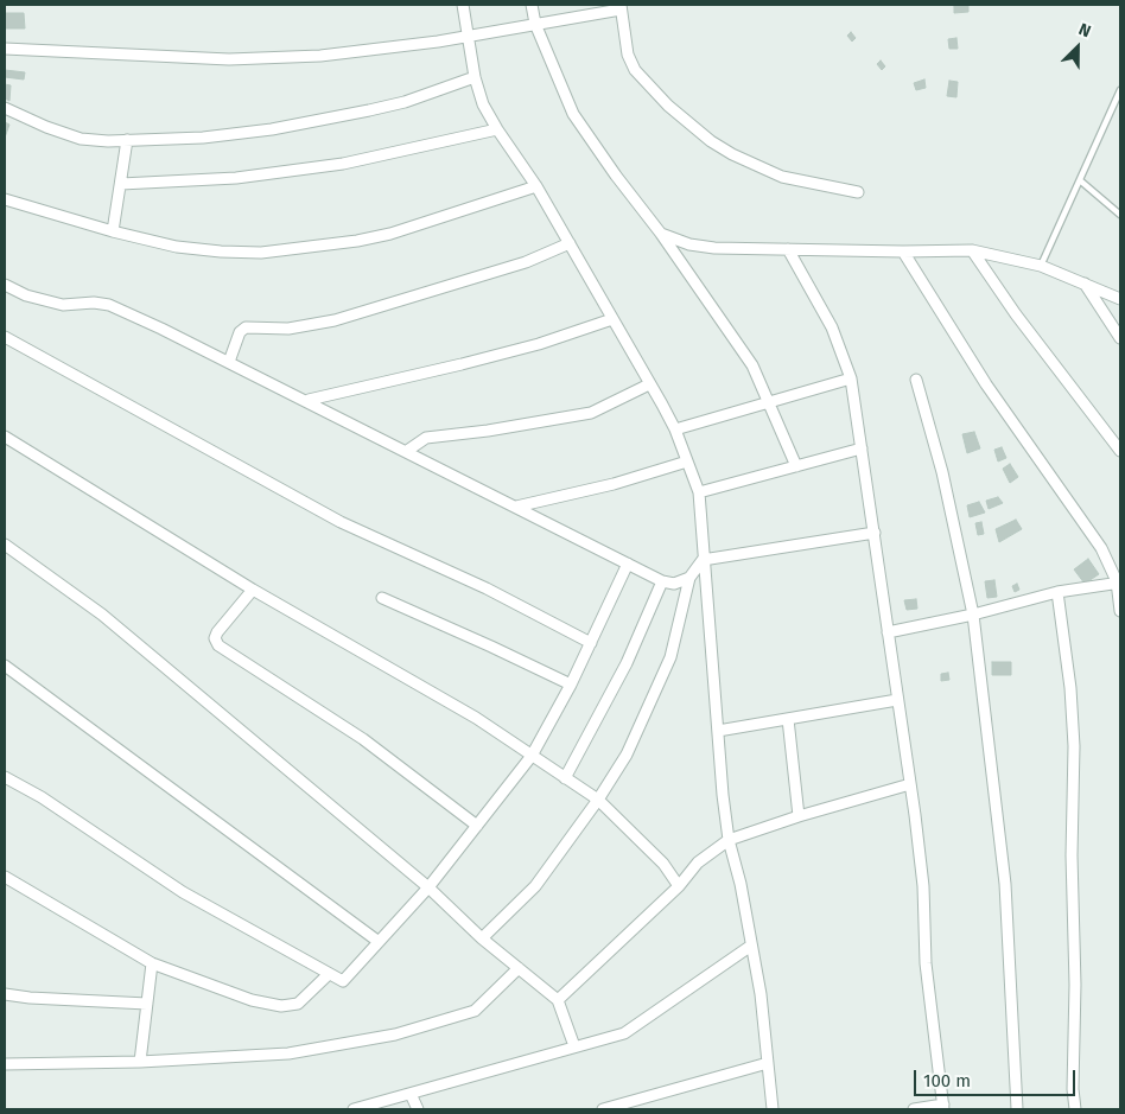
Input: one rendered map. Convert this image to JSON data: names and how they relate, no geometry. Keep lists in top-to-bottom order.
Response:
{
  "scale_bar": "100 m",
  "north": "top right"
}
